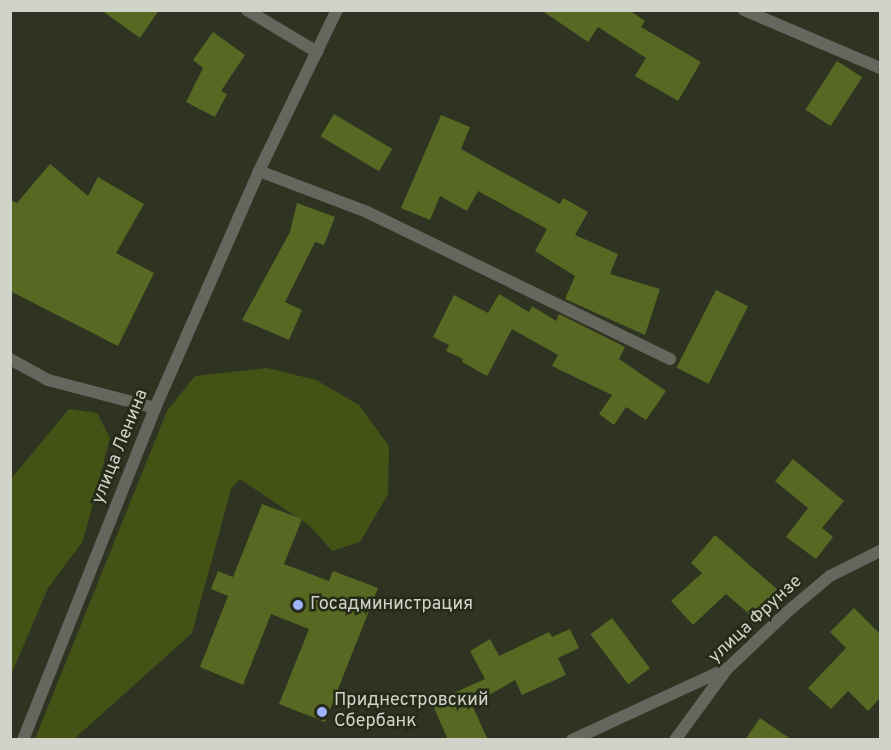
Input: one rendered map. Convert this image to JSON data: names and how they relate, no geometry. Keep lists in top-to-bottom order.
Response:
{
  "streets": {
    "street": ["улица Ленина", "улица Фрунзе"]
  },
  "places": ["Госадминистрация", "Приднестровский Сбербанк"]
}
